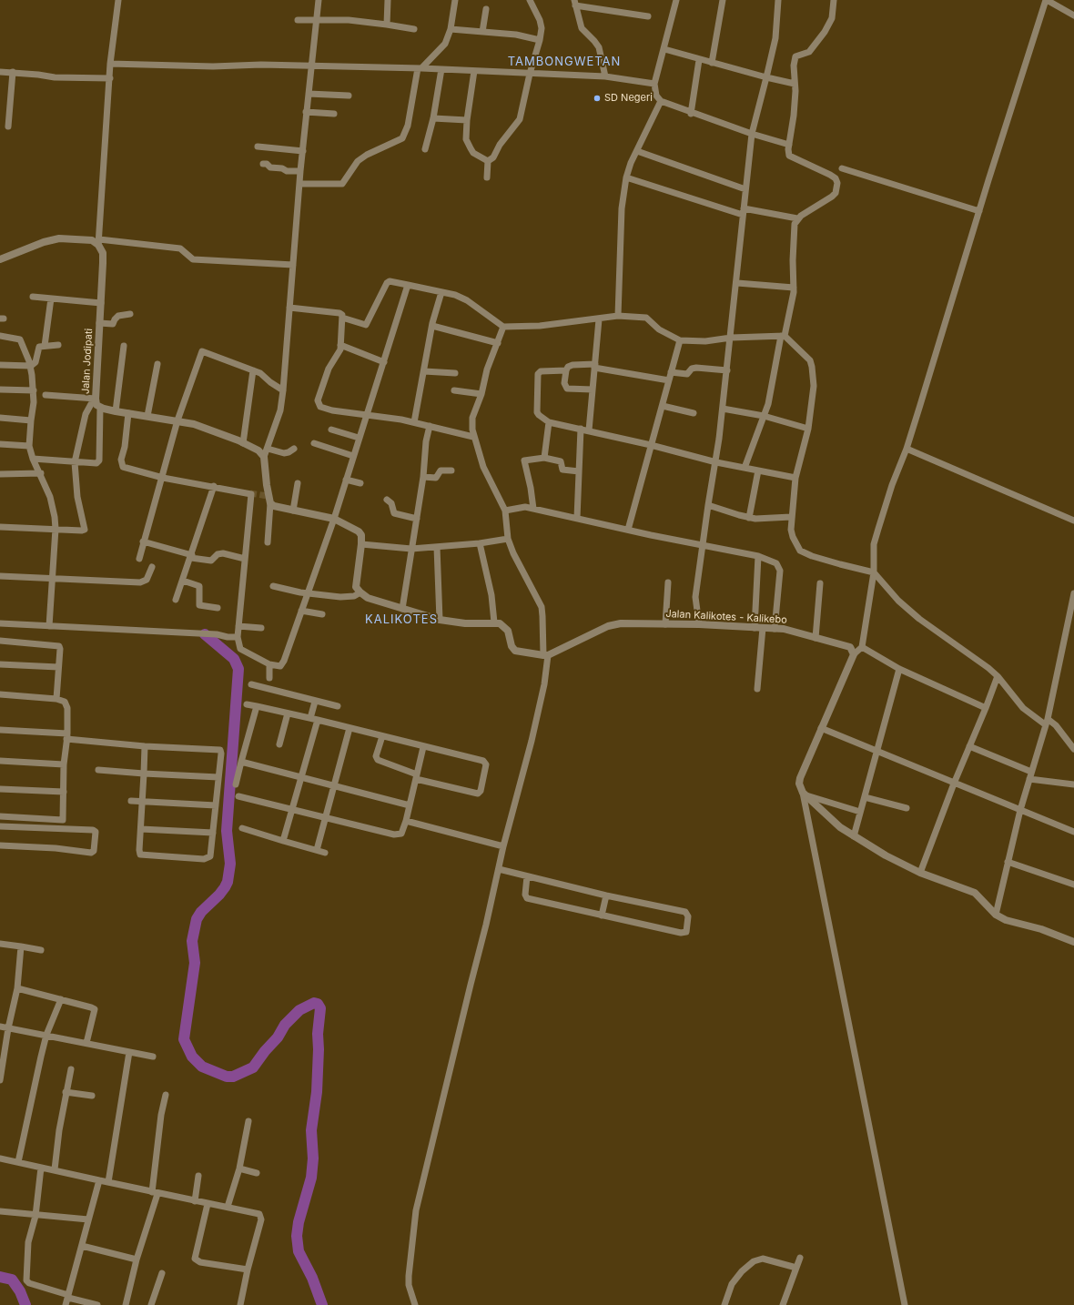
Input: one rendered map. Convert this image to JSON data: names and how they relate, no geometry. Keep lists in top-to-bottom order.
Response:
{
  "streets": {
    "street": ["Jalan Jodipati", "Jalan Kalikotes - Kalikebo"]
  },
  "districts": ["TAMBONGWETAN", "KALIKOTES"],
  "places": ["SD Negeri"]
}
